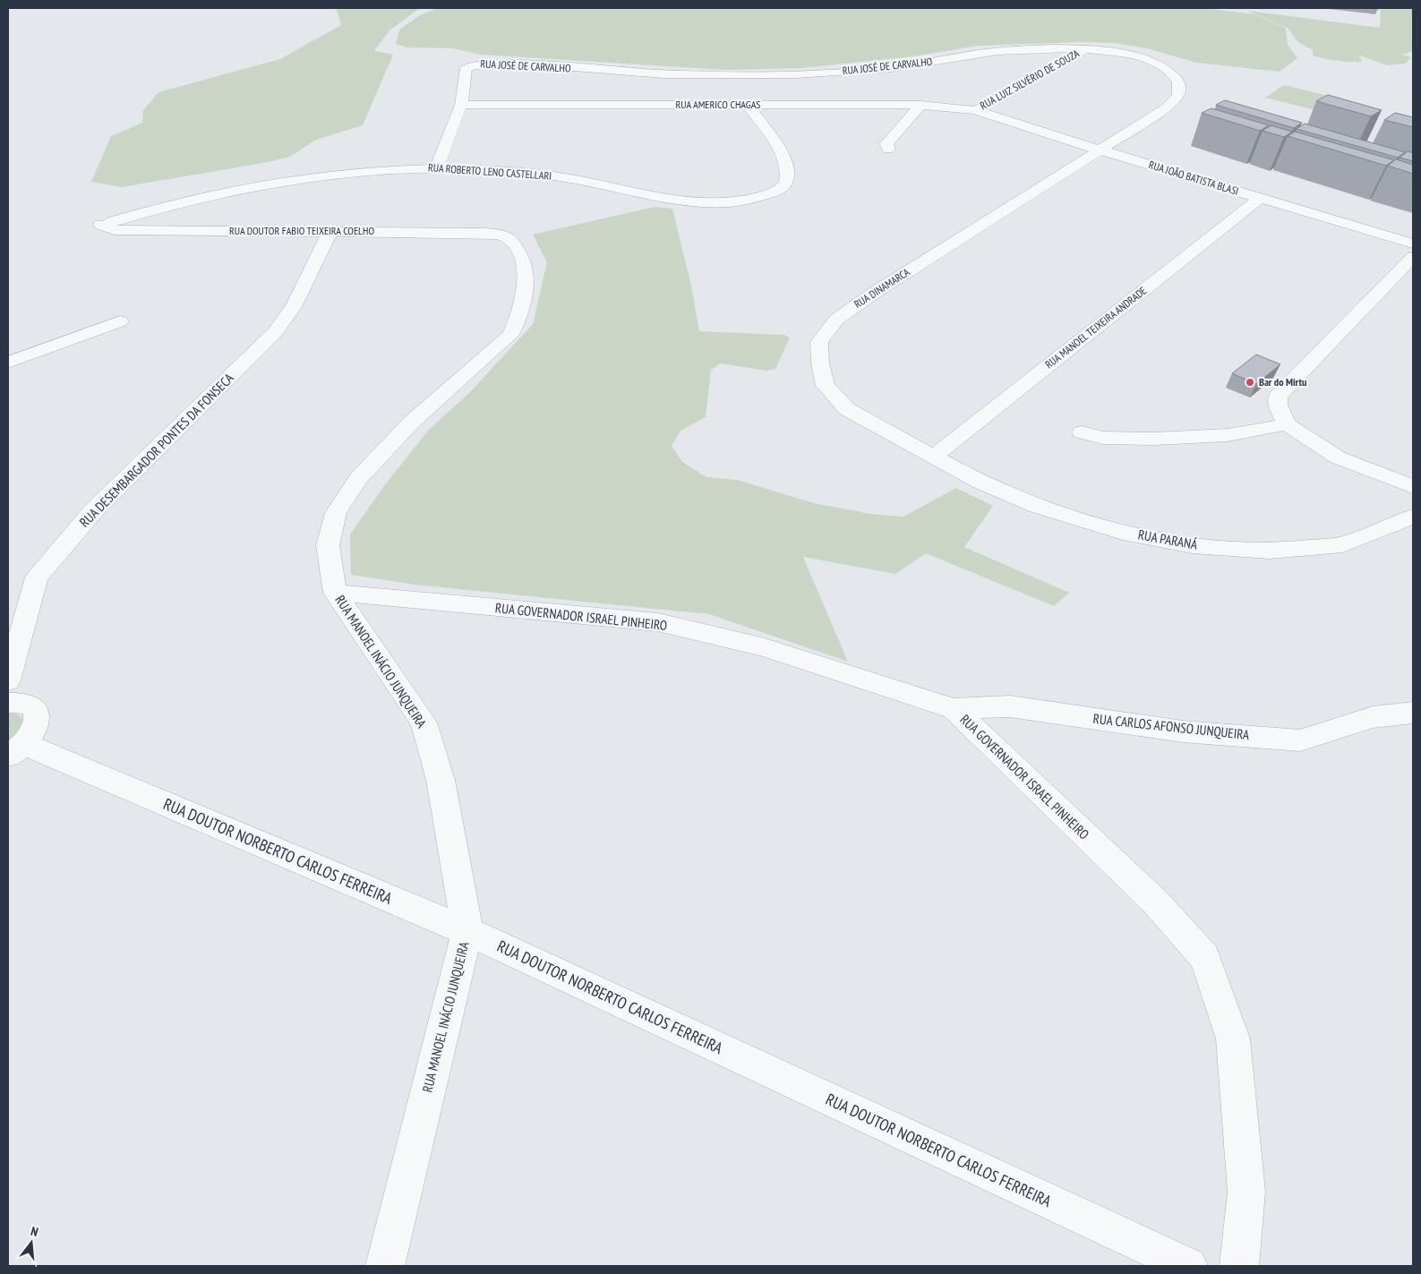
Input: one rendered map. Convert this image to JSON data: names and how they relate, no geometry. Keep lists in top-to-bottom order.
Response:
{
  "streets": {
    "street": [
      "RUA JOSÉ DE CARVALHO",
      "RUA LUIZ SILVÉRIO DE SOUZA",
      "RUA AMERICO CHAGAS",
      "RUA ROBERTO LENO CASTELLARI",
      "RUA JOÃO BATISTA BLASI",
      "RUA DOUTOR FABIO TEIXEIRA COELHO",
      "RUA DINAMARCA",
      "RUA MANOEL TEIXEIRA ANDRADE",
      "RUA DESEMBARGADOR PONTES DA FONSECA",
      "RUA PARANÁ",
      "RUA GOVERNADOR ISRAEL PINHEIRO",
      "RUA MANOEL INÁCIO JUNQUEIRA",
      "RUA CARLOS AFONSO JUNQUEIRA",
      "RUA DOUTOR NORBERTO CARLOS FERREIRA"
    ]
  },
  "crossings": [
    ["RUA JOSÉ DE CARVALHO", "RUA LUIZ SILVÉRIO DE SOUZA"],
    ["RUA JOSÉ DE CARVALHO", "RUA AMERICO CHAGAS"],
    ["RUA JOSÉ DE CARVALHO", "RUA JOÃO BATISTA BLASI"],
    ["RUA JOSÉ DE CARVALHO", "RUA DINAMARCA"],
    ["RUA LUIZ SILVÉRIO DE SOUZA", "RUA AMERICO CHAGAS"],
    ["RUA LUIZ SILVÉRIO DE SOUZA", "RUA JOÃO BATISTA BLASI"],
    ["RUA AMERICO CHAGAS", "RUA ROBERTO LENO CASTELLARI"],
    ["RUA AMERICO CHAGAS", "RUA JOÃO BATISTA BLASI"],
    ["RUA ROBERTO LENO CASTELLARI", "RUA DOUTOR FABIO TEIXEIRA COELHO"],
    ["RUA JOÃO BATISTA BLASI", "RUA DINAMARCA"],
    ["RUA JOÃO BATISTA BLASI", "RUA MANOEL TEIXEIRA ANDRADE"],
    ["RUA DOUTOR FABIO TEIXEIRA COELHO", "RUA DESEMBARGADOR PONTES DA FONSECA"],
    ["RUA DOUTOR FABIO TEIXEIRA COELHO", "RUA MANOEL INÁCIO JUNQUEIRA"],
    ["RUA DINAMARCA", "RUA MANOEL TEIXEIRA ANDRADE"],
    ["RUA DINAMARCA", "RUA PARANÁ"],
    ["RUA MANOEL TEIXEIRA ANDRADE", "RUA PARANÁ"],
    ["RUA GOVERNADOR ISRAEL PINHEIRO", "RUA MANOEL INÁCIO JUNQUEIRA"],
    ["RUA GOVERNADOR ISRAEL PINHEIRO", "RUA CARLOS AFONSO JUNQUEIRA"],
    ["RUA MANOEL INÁCIO JUNQUEIRA", "RUA DOUTOR NORBERTO CARLOS FERREIRA"]
  ],
  "places": ["Bar do Mirtu"],
  "north": "top"
}
